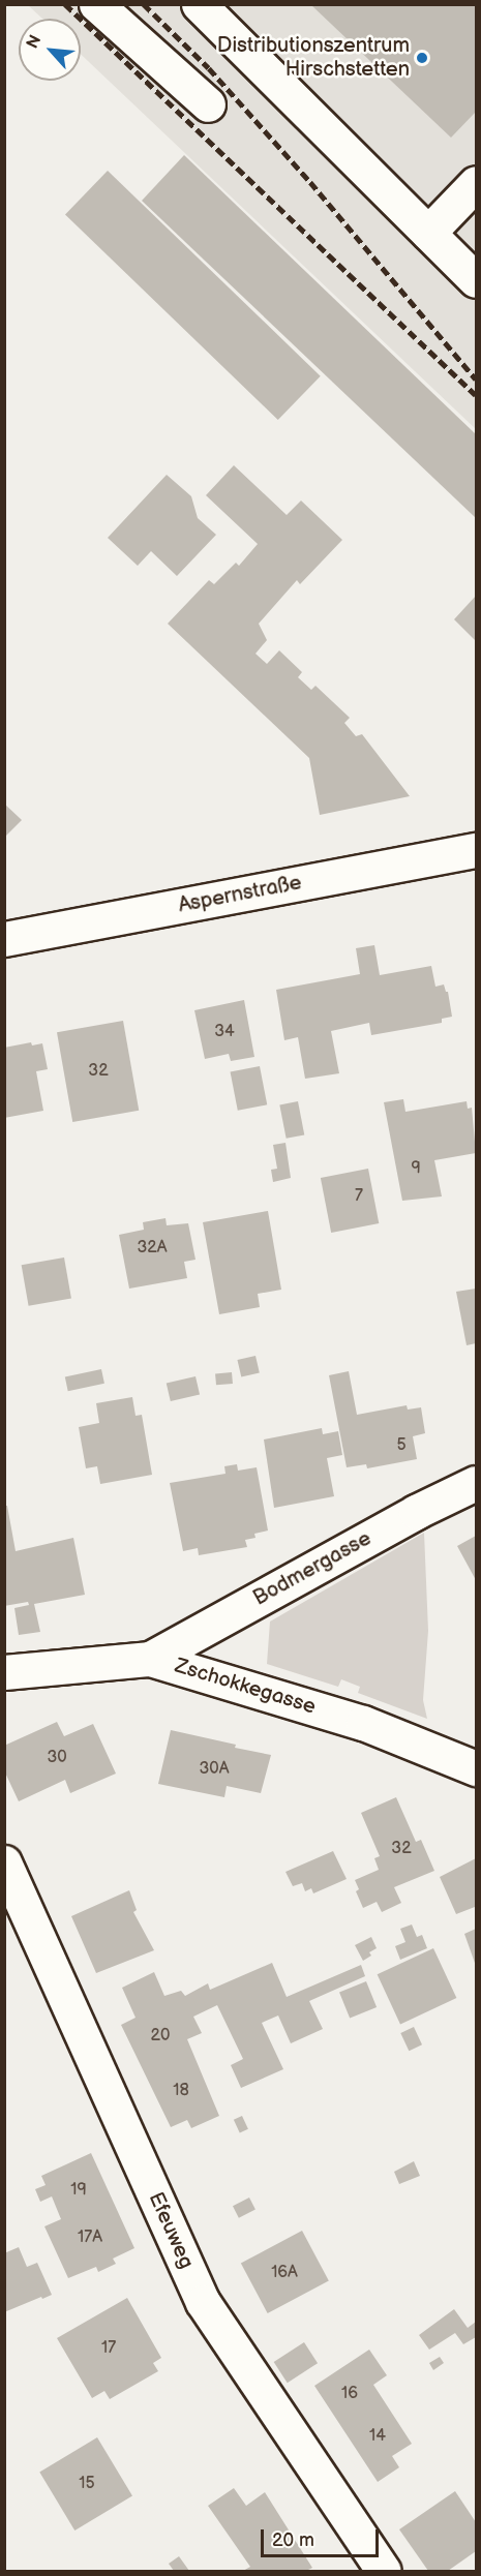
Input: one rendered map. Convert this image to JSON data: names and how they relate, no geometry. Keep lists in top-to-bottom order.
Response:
{
  "streets": {
    "street": [
      "Aspernstraße",
      "Bodmergasse",
      "Zschokkegasse",
      "Efeuweg"
    ]
  },
  "crossings": [
    ["Bodmergasse", "Zschokkegasse"]
  ],
  "places": ["Distributionszentrum Hirschstetten"],
  "house_numbers": [
    "34",
    "32",
    "9",
    "7",
    "32A",
    "5",
    "30",
    "30A",
    "32",
    "20",
    "18",
    "19",
    "17A",
    "16A",
    "17",
    "16",
    "14",
    "15"
  ],
  "scale_bar": "20 m",
  "north": "top left"
}
